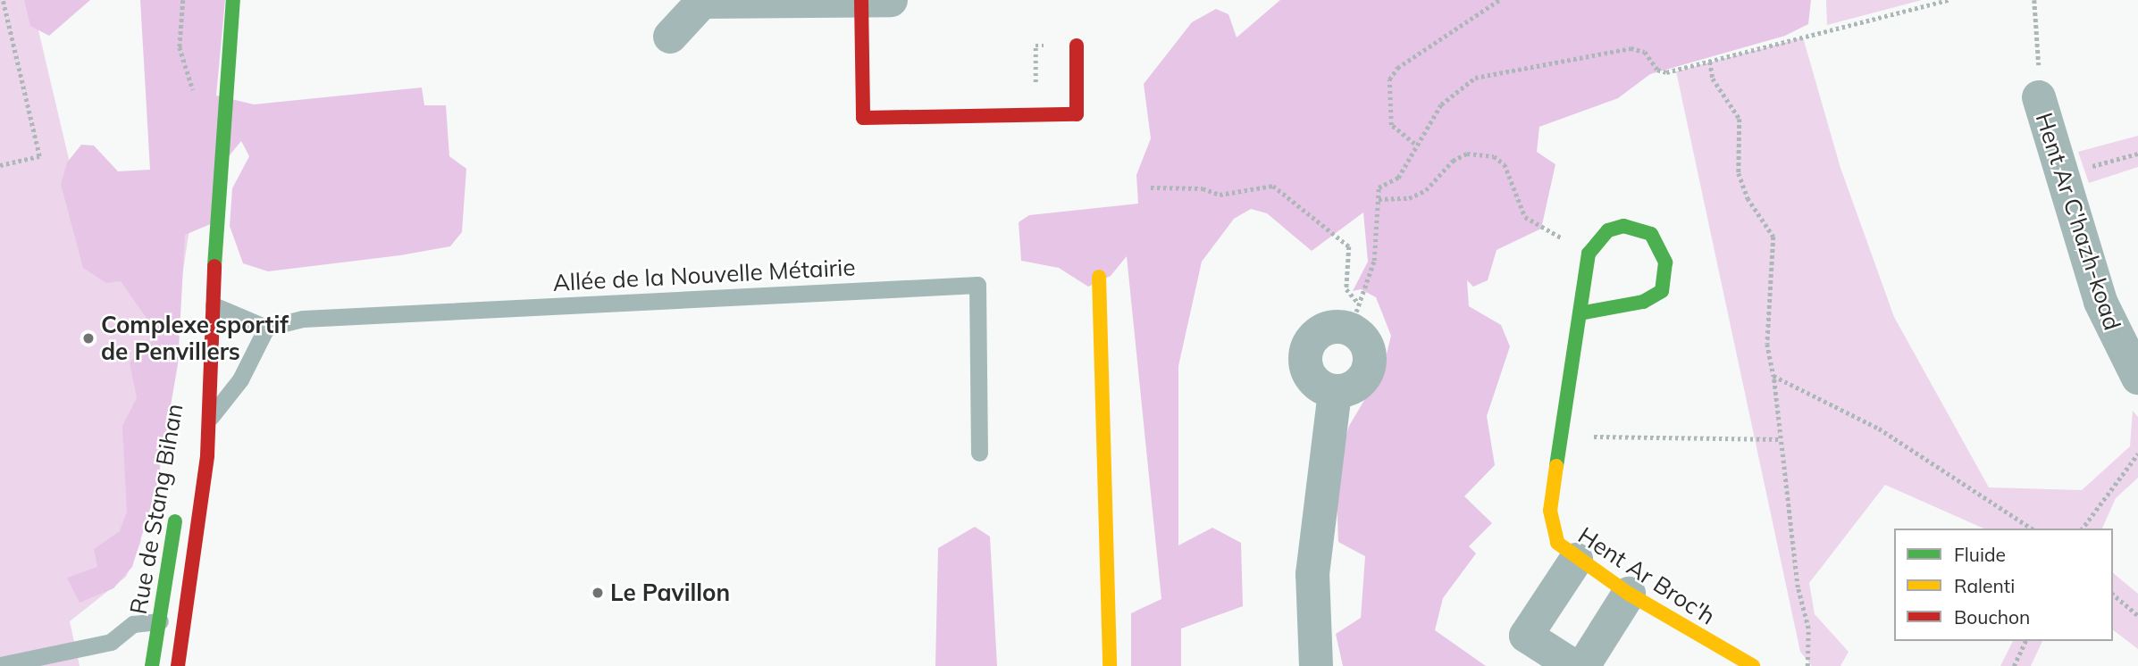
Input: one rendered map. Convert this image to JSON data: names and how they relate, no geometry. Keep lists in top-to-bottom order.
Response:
{
  "streets": {
    "street": ["Hent Ar C'hazh-koad", "Rue de Stang Bihan", "Hent Ar Broc'h"],
    "lane": ["Allée de la Nouvelle Métairie"]
  },
  "places": ["Complexe sportif de Penvillers", "Le Pavillon"],
  "legend": ["Fluide", "Ralenti", "Bouchon"]
}
